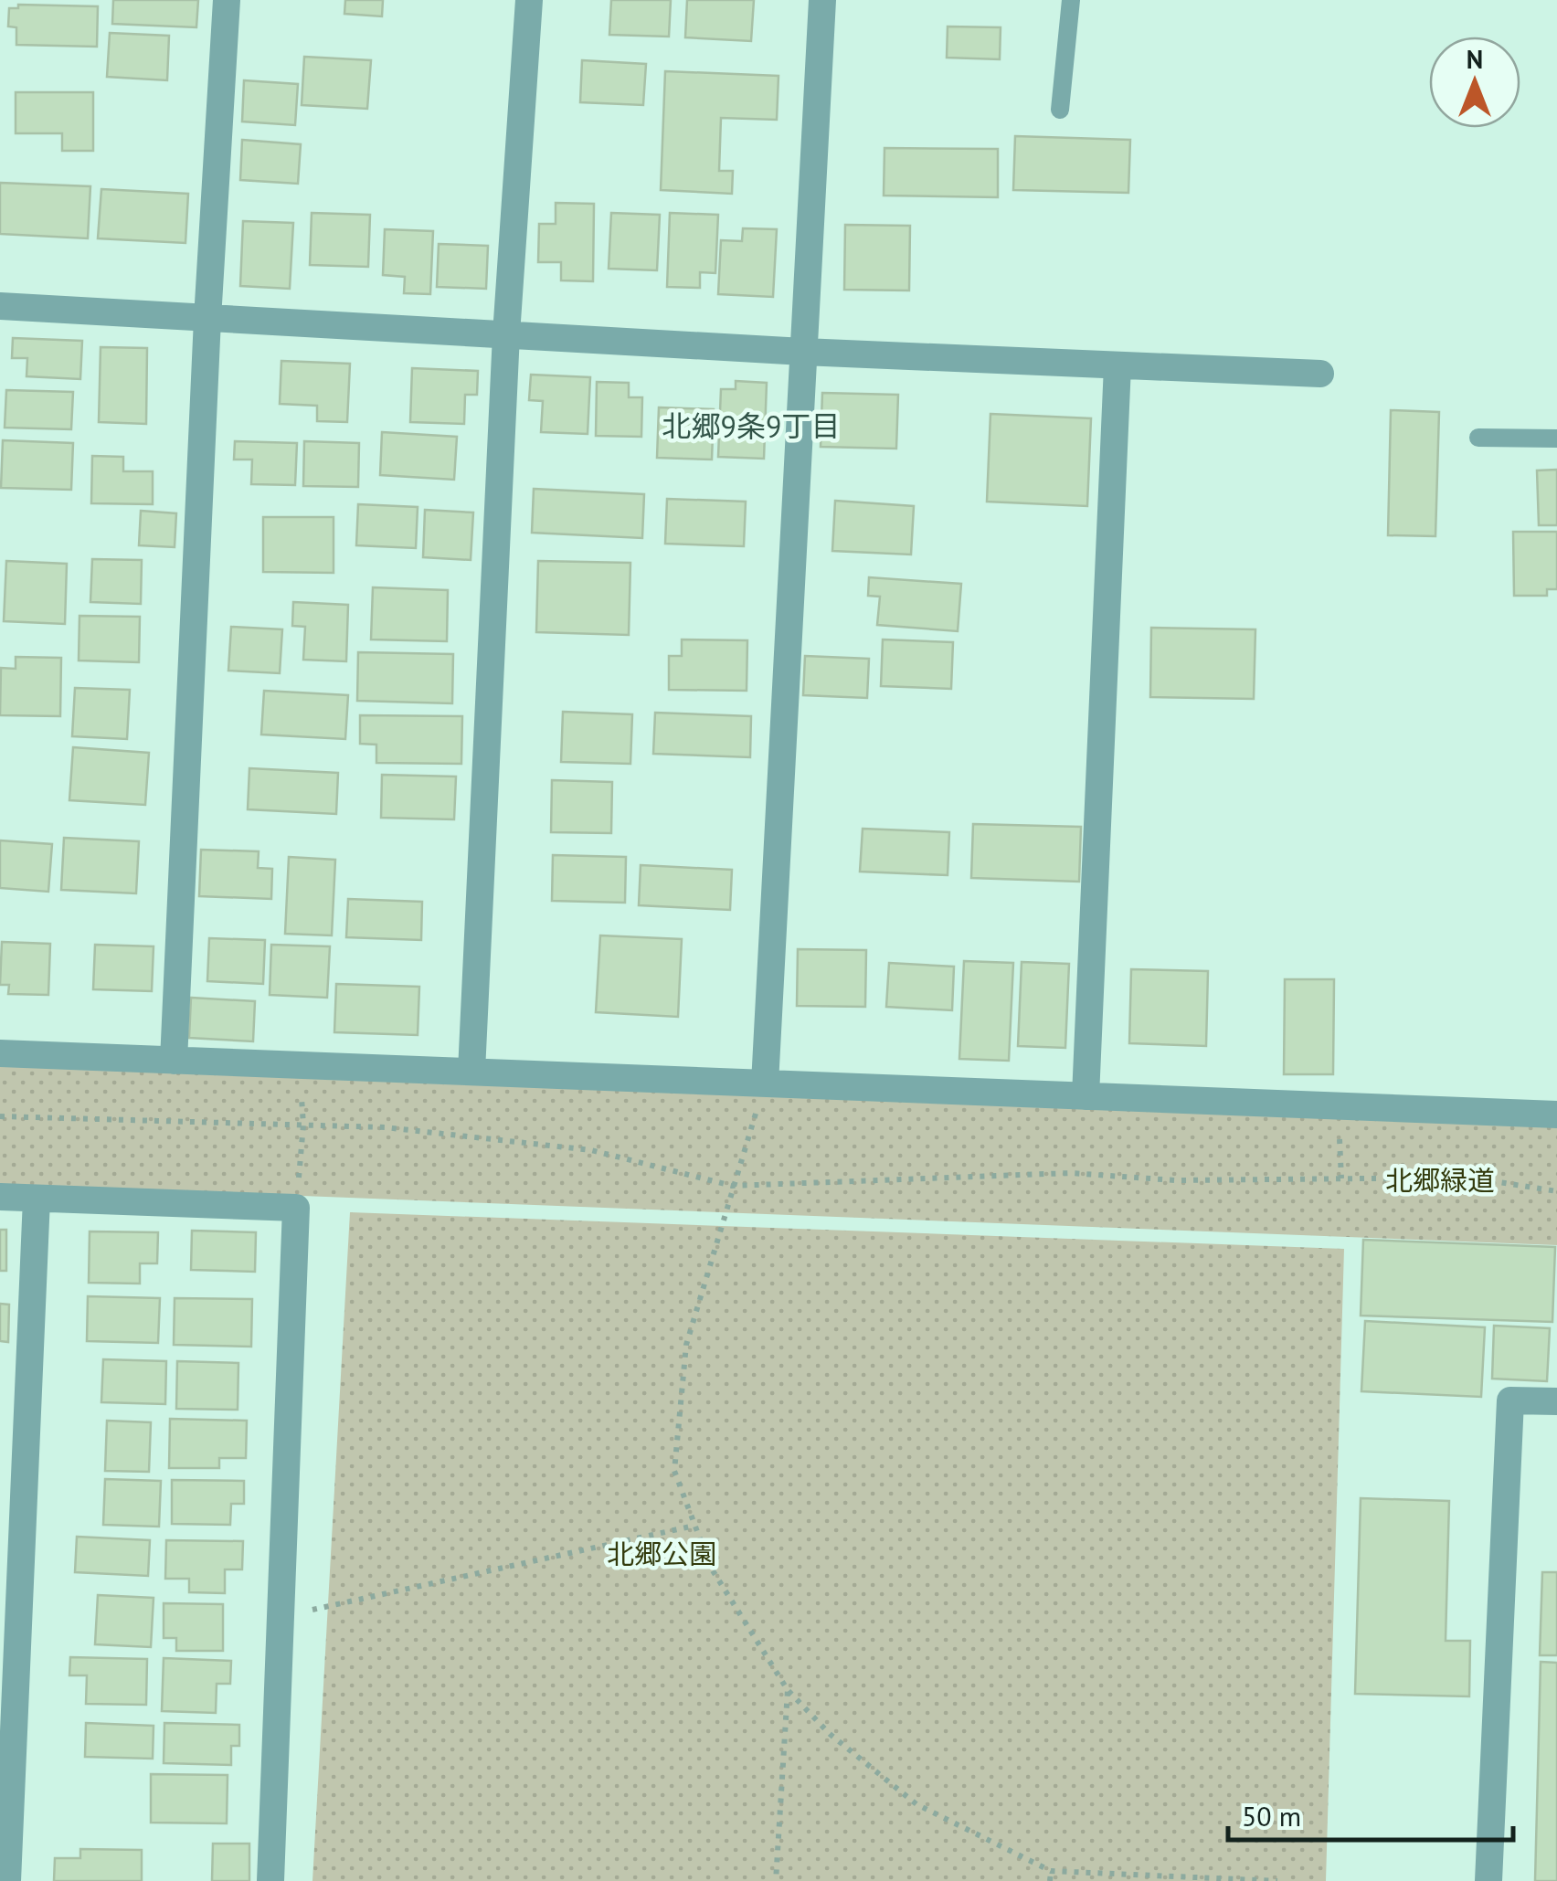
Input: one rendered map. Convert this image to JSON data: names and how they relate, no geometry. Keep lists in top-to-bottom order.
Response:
{
  "districts": ["北郷9条9丁目"],
  "parks": ["北郷緑道", "北郷公園"],
  "scale_bar": "50 m",
  "north": "top"
}
